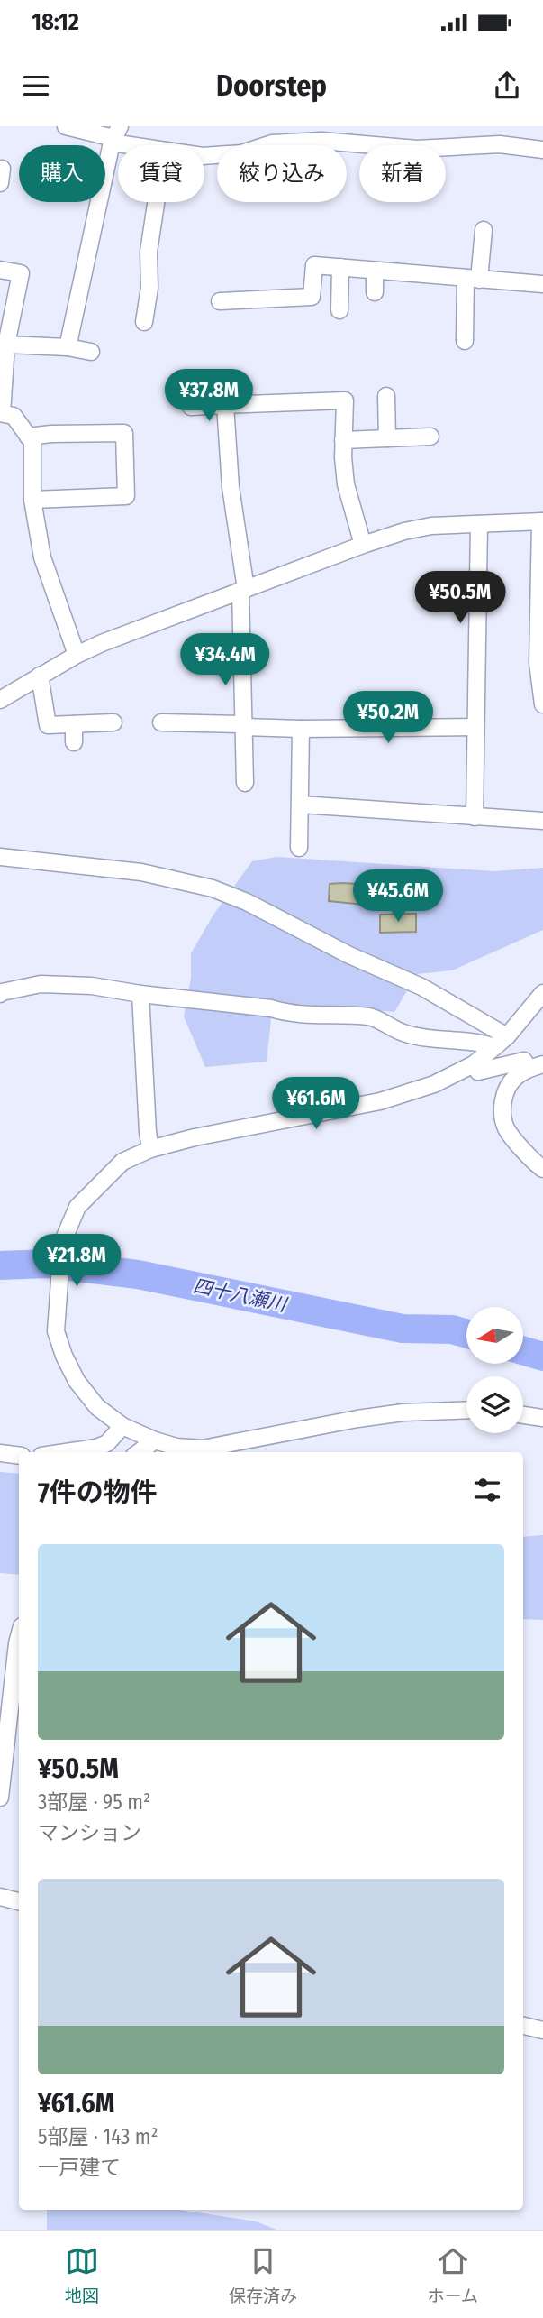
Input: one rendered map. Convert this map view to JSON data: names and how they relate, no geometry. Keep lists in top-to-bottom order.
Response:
{
  "water": ["四十八瀬川"],
  "north": "left",
  "page": {
    "status": "18:12",
    "header": "Doorstep",
    "chip": [
      "購入",
      "賃貸",
      "絞り込み",
      "新着"
    ],
    "price": [
      "¥37.8M",
      "¥50.5M",
      "¥34.4M",
      "¥50.2M",
      "¥45.6M",
      "¥61.6M",
      "¥21.8M"
    ],
    "heading": "7件の物件",
    "list": [
      {
        "name": "¥50.5M",
        "note": "3部屋 · 95 m² · マンション"
      },
      {
        "name": "¥61.6M",
        "note": "5部屋 · 143 m² · 一戸建て"
      }
    ],
    "tabs": ["地図", "保存済み", "ホーム"]
  }
}
